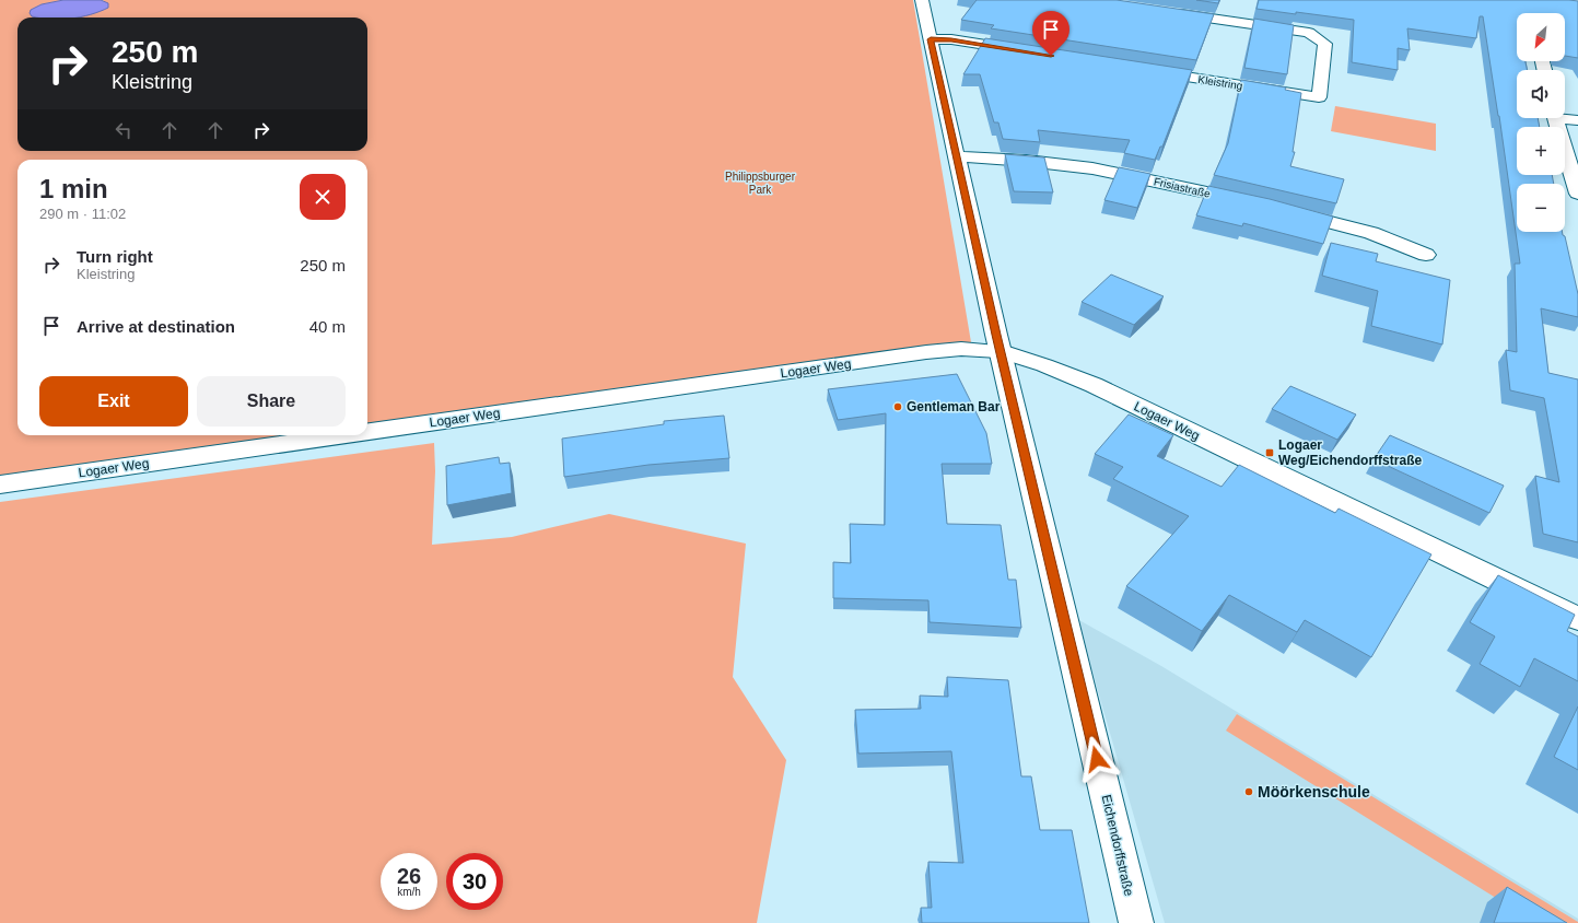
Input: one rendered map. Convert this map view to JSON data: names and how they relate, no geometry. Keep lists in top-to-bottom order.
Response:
{
  "streets": {
    "street": [
      "Kleistring",
      "Frisiastraße",
      "Logaer Weg",
      "Eichendorffstraße"
    ]
  },
  "crossings": [
    ["Frisiastraße", "Eichendorffstraße"],
    ["Logaer Weg", "Eichendorffstraße"]
  ],
  "parks": ["Philippsburger Park"],
  "places": {
    "other": ["Gentleman Bar", "Möörkenschule"],
    "transit": ["Logaer Weg/Eichendorffstraße"]
  },
  "north": "bottom left",
  "page": {
    "map_buttons": ["+", "−"],
    "turn": ["250 m", "Kleistring"],
    "heading": ["1 min", "290 m · 11:02"],
    "list": [
      {
        "name": "Turn right",
        "note": "Kleistring",
        "value": "250 m"
      },
      {
        "name": "Arrive at destination",
        "value": "40 m"
      }
    ],
    "buttons": ["Exit", "Share"],
    "speed": "26 km/h",
    "limit": "30"
  }
}
